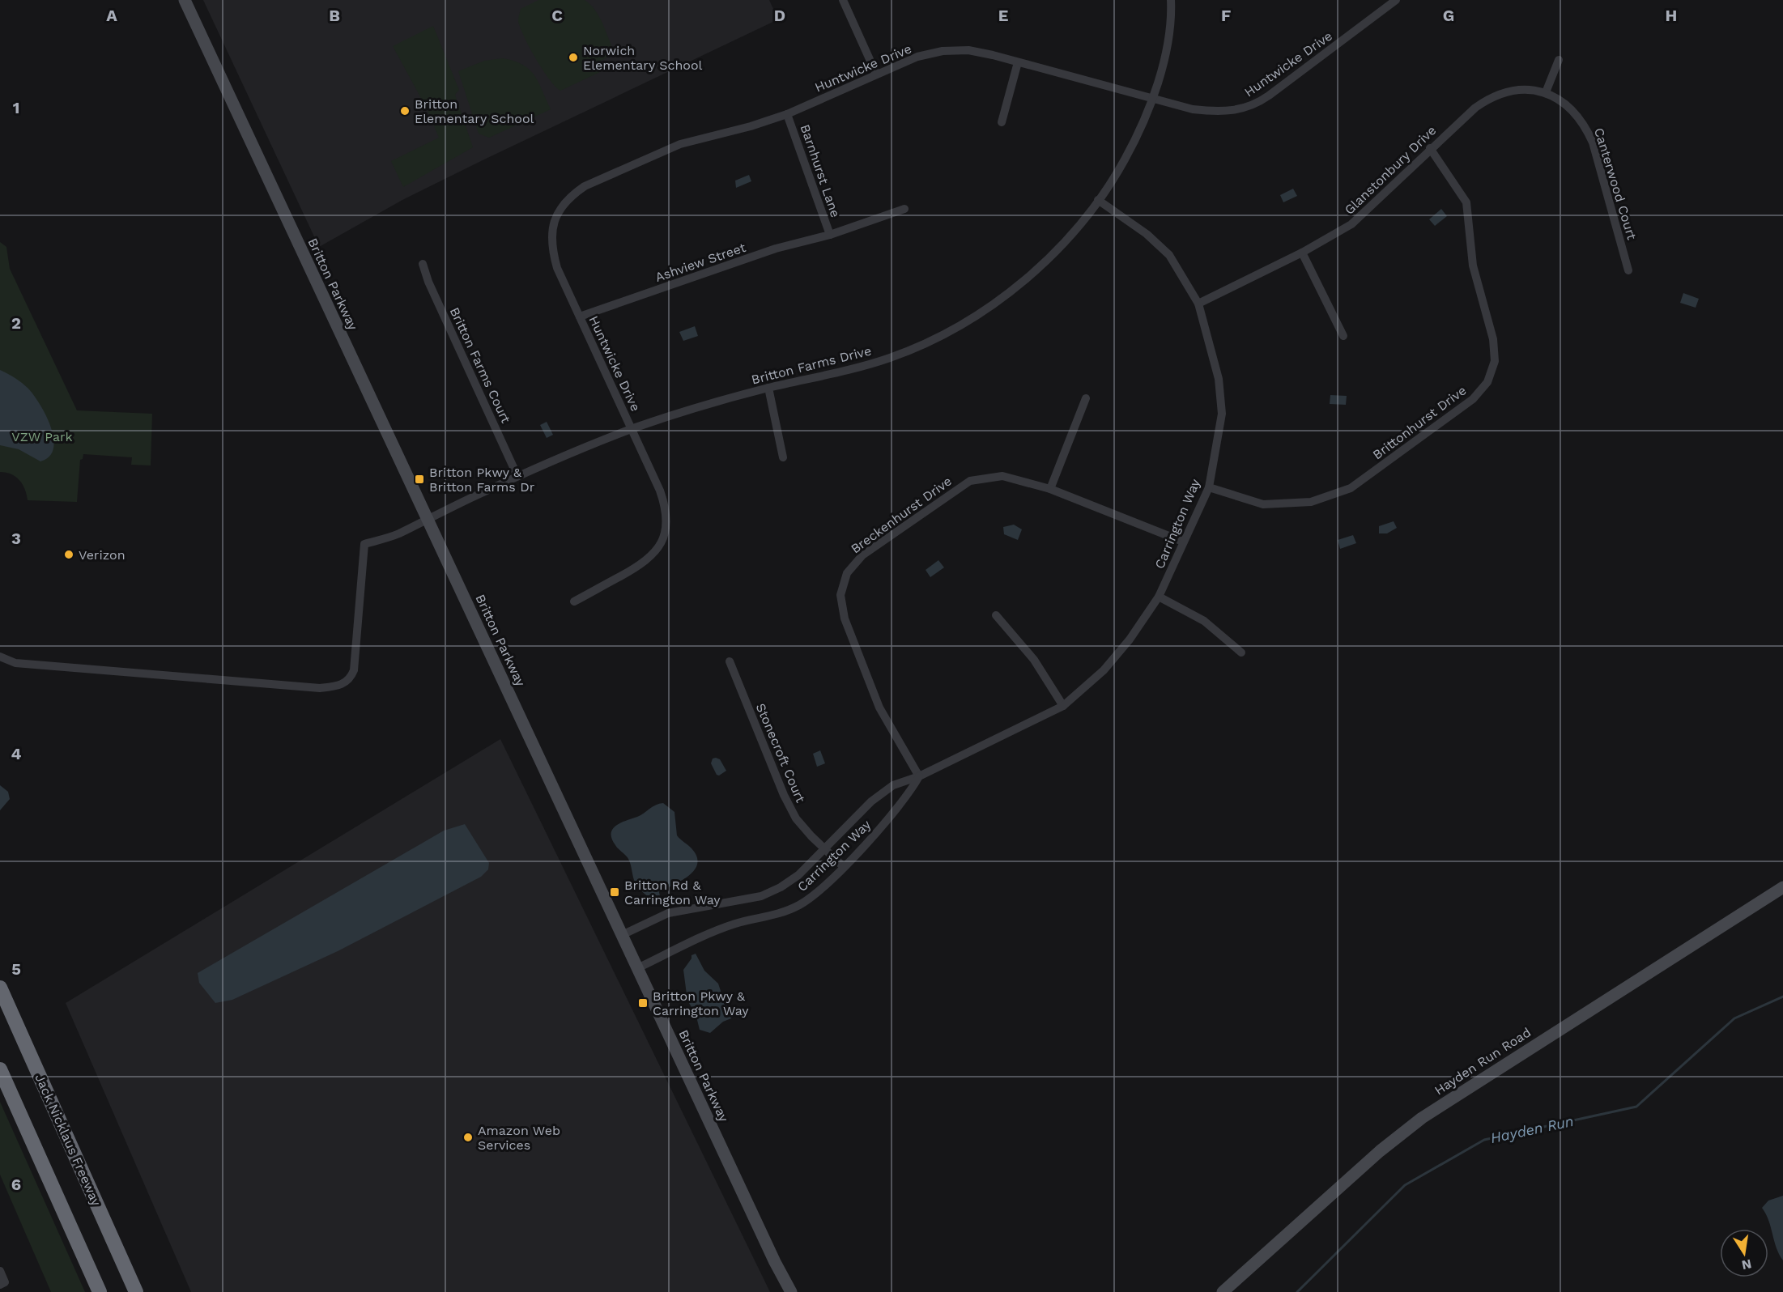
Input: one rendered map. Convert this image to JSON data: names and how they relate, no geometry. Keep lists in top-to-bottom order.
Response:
{
  "streets": {
    "highway": ["Jack Nicklaus Freeway"],
    "main road": ["Britton Parkway", "Hayden Run Road"],
    "street": [
      "Huntwicke Drive",
      "Glanstonbury Drive",
      "Barnhurst Lane",
      "Canterwood Court",
      "Ashview Street",
      "Britton Farms Court",
      "Britton Farms Drive",
      "Brittonhurst Drive",
      "Breckenhurst Drive",
      "Carrington Way",
      "Stonecroft Court"
    ]
  },
  "crossings": [
    ["Huntwicke Drive", "Barnhurst Lane"],
    ["Huntwicke Drive", "Ashview Street"],
    ["Huntwicke Drive", "Britton Farms Drive"],
    ["Glanstonbury Drive", "Canterwood Court"],
    ["Glanstonbury Drive", "Brittonhurst Drive"],
    ["Glanstonbury Drive", "Carrington Way"],
    ["Barnhurst Lane", "Ashview Street"],
    ["Britton Parkway", "Britton Farms Drive"],
    ["Britton Parkway", "Carrington Way"],
    ["Britton Farms Court", "Britton Farms Drive"],
    ["Britton Farms Drive", "Carrington Way"],
    ["Brittonhurst Drive", "Carrington Way"],
    ["Breckenhurst Drive", "Carrington Way"],
    ["Carrington Way", "Stonecroft Court"]
  ],
  "water": ["Hayden Run"],
  "parks": ["VZW Park"],
  "places": {
    "other": [
      "Norwich Elementary School",
      "Britton Elementary School",
      "Verizon",
      "Amazon Web Services"
    ],
    "transit": ["Britton Pkwy & Britton Farms Dr", "Britton Rd & Carrington Way", "Britton Pkwy & Carrington Way"]
  },
  "north": "bottom",
  "grid": {
    "columns": [
      "A",
      "B",
      "C",
      "D",
      "E",
      "F",
      "G",
      "H"
    ],
    "rows": [
      "1",
      "2",
      "3",
      "4",
      "5",
      "6"
    ]
  }
}
